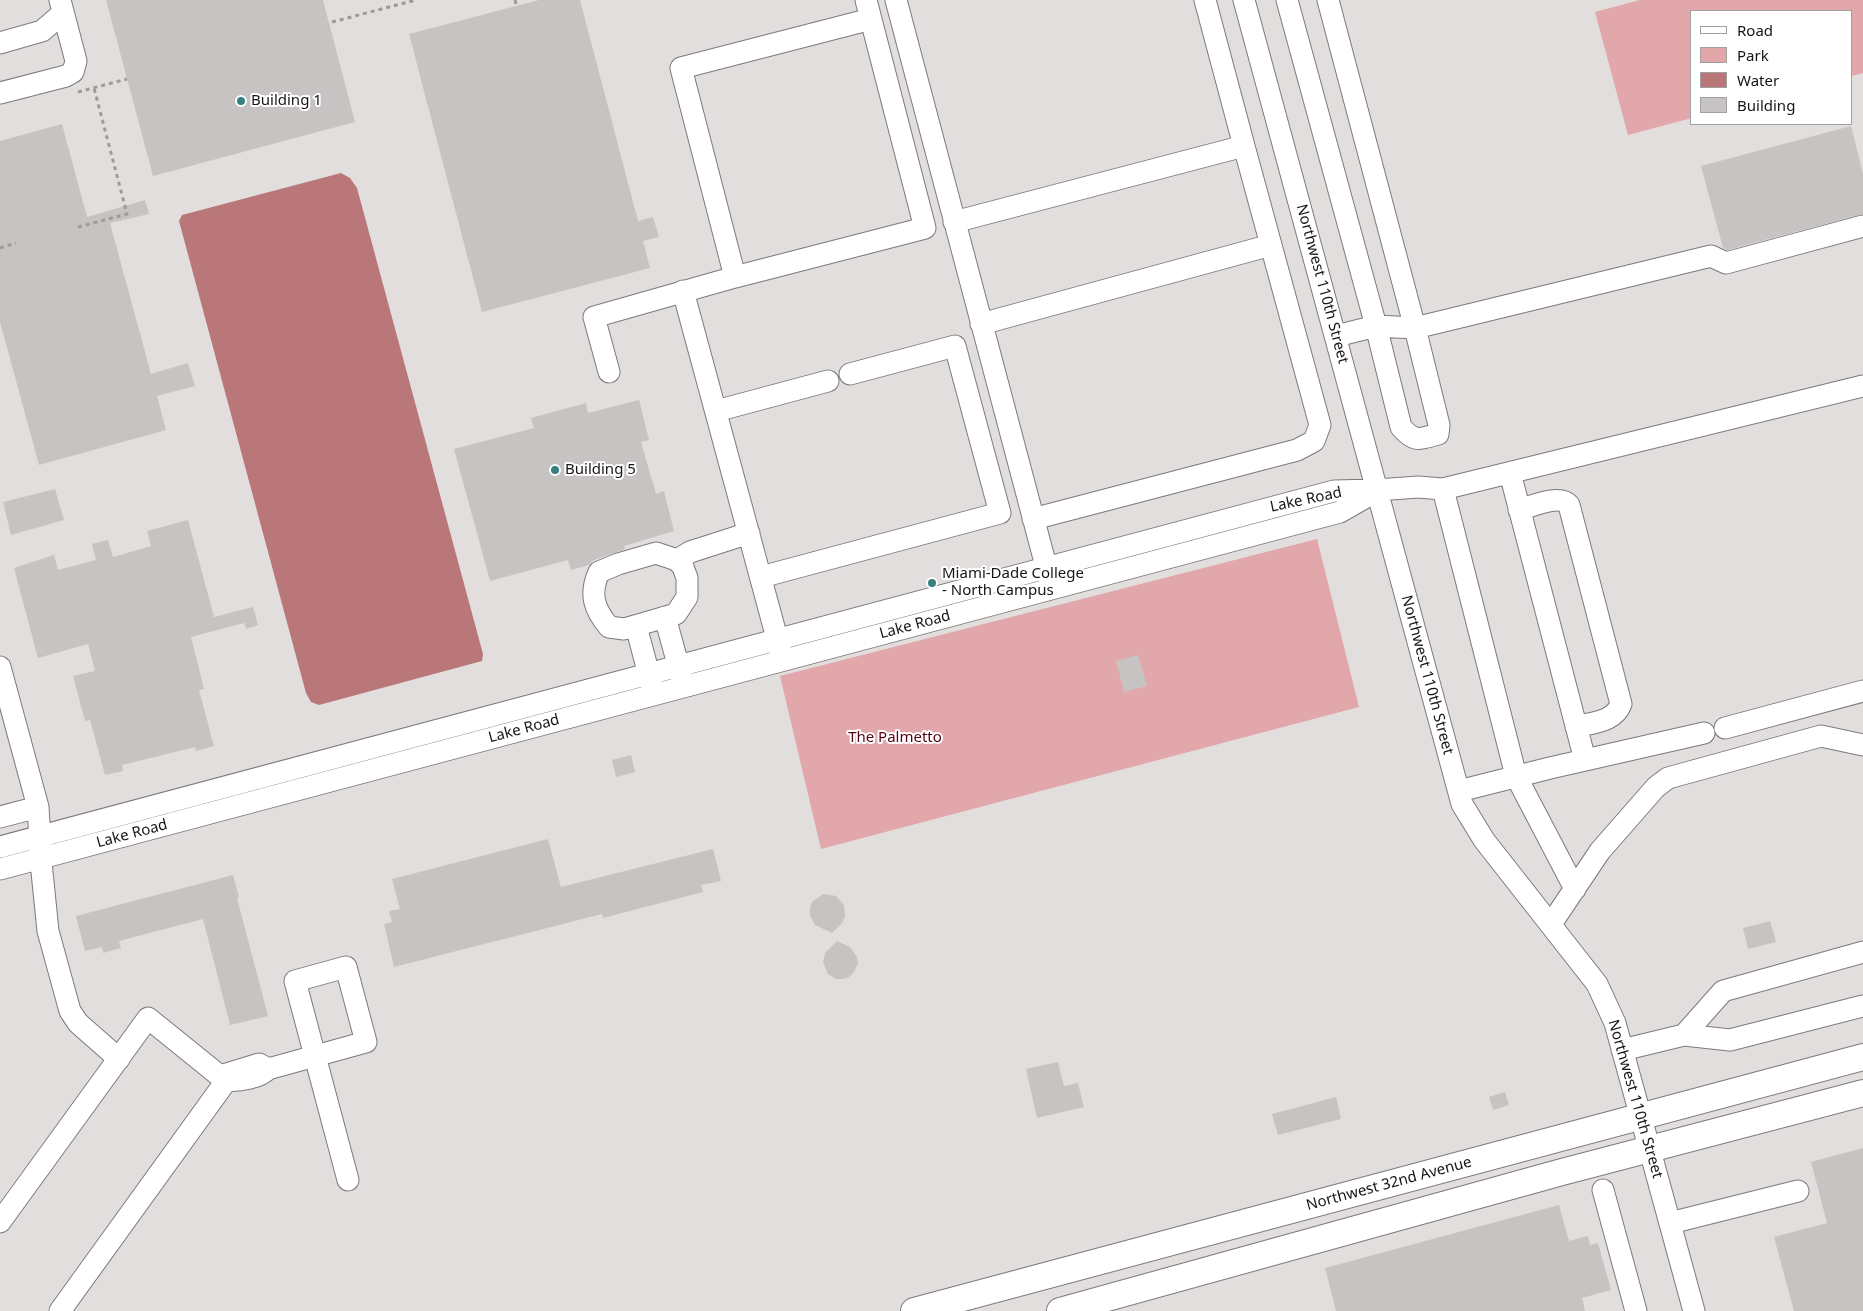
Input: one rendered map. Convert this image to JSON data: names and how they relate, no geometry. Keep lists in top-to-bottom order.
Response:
{
  "streets": {
    "main road": ["Northwest 32nd Avenue"],
    "street": ["Northwest 110th Street", "Lake Road"]
  },
  "crossings": [
    ["Northwest 110th Street", "Lake Road"],
    ["Northwest 110th Street", "Northwest 32nd Avenue"]
  ],
  "parks": ["The Palmetto"],
  "places": ["Building 1", "Building 5", "Miami-Dade College - North Campus"],
  "legend": [
    "Road",
    "Park",
    "Water",
    "Building"
  ]
}
